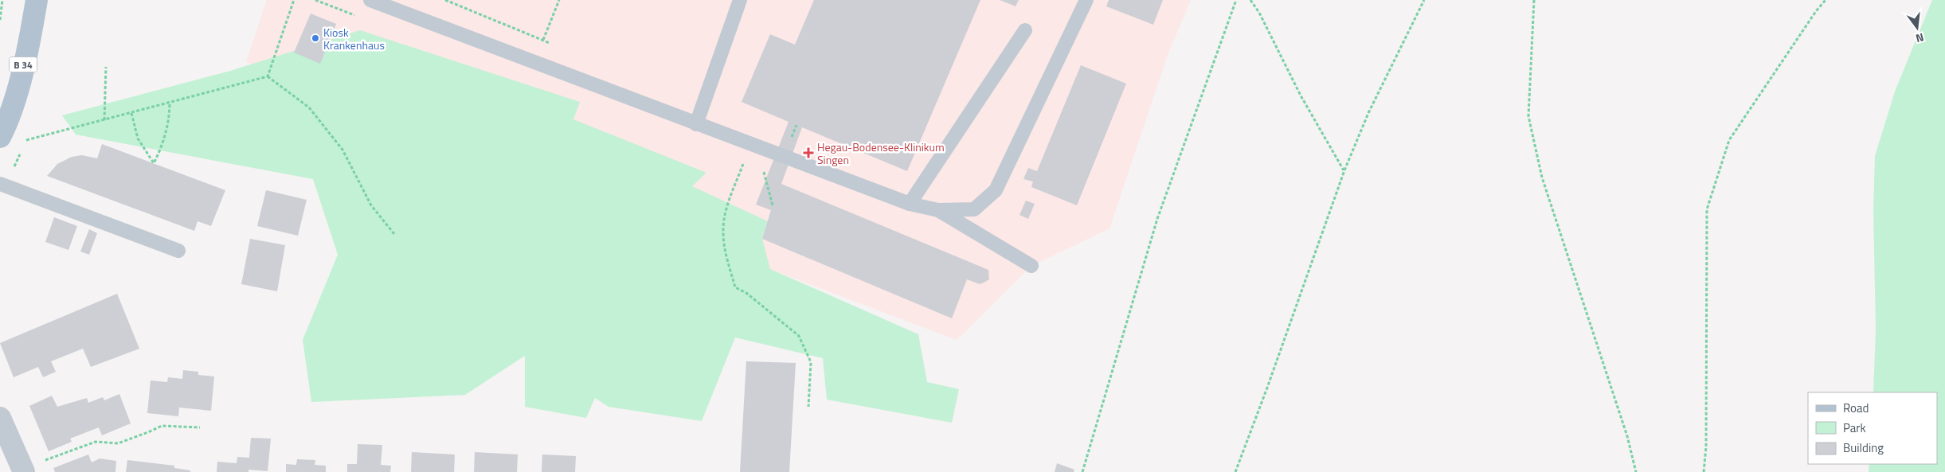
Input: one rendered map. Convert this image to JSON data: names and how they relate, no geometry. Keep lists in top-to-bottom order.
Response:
{
  "streets": {
    "main road": ["B 34"]
  },
  "places": {
    "other": ["Kiosk Krankenhaus"],
    "health": ["Hegau-Bodensee-Klinikum Singen"]
  },
  "legend": ["Road", "Park", "Building"],
  "north": "bottom"
}
